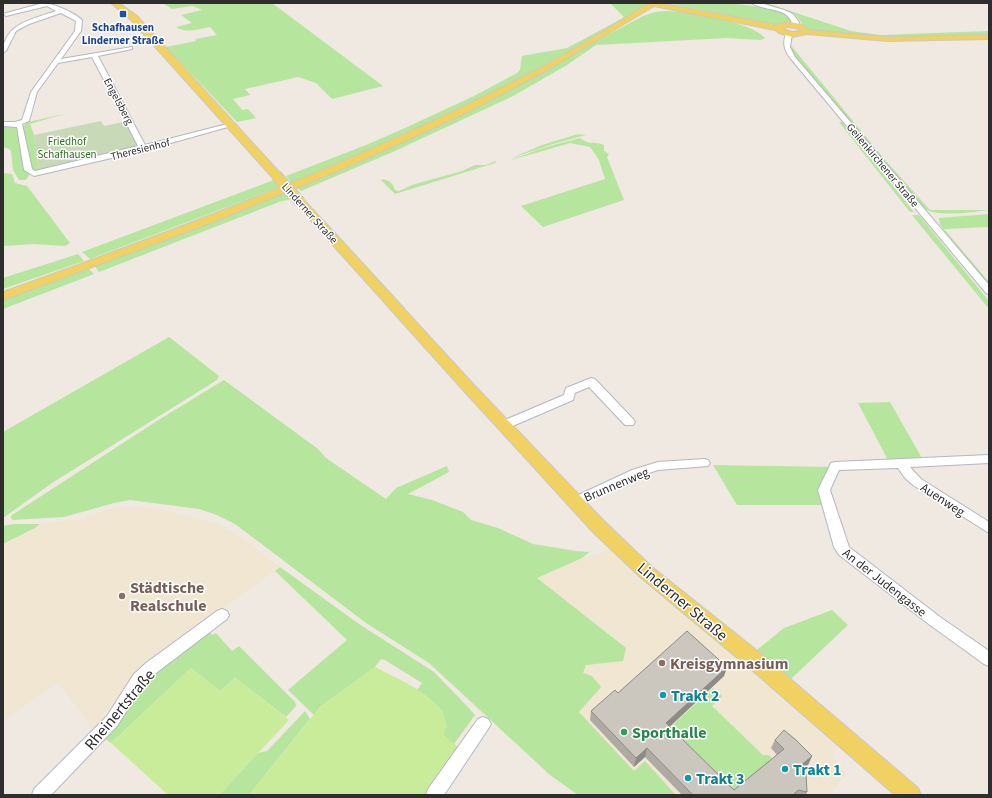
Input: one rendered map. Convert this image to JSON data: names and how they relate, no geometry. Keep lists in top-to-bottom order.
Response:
{
  "streets": {
    "main road": ["Linderner Straße"],
    "street": [
      "Engelsberg",
      "Theresienhof",
      "Geilenkirchener Straße",
      "Brunnenweg",
      "Auenweg",
      "An der Judengasse",
      "Rheinertstraße"
    ]
  },
  "crossings": [
    ["Engelsberg", "Theresienhof"],
    ["Theresienhof", "Linderner Straße"],
    ["Linderner Straße", "Brunnenweg"],
    ["Auenweg", "An der Judengasse"]
  ],
  "parks": ["Friedhof Schafhausen"],
  "places": {
    "transit": ["Schafhausen Linderner Straße"],
    "other": [
      "Städtische Realschule",
      "Kreisgymnasium",
      "Trakt 2",
      "Sporthalle",
      "Trakt 1",
      "Trakt 3"
    ]
  }
}
